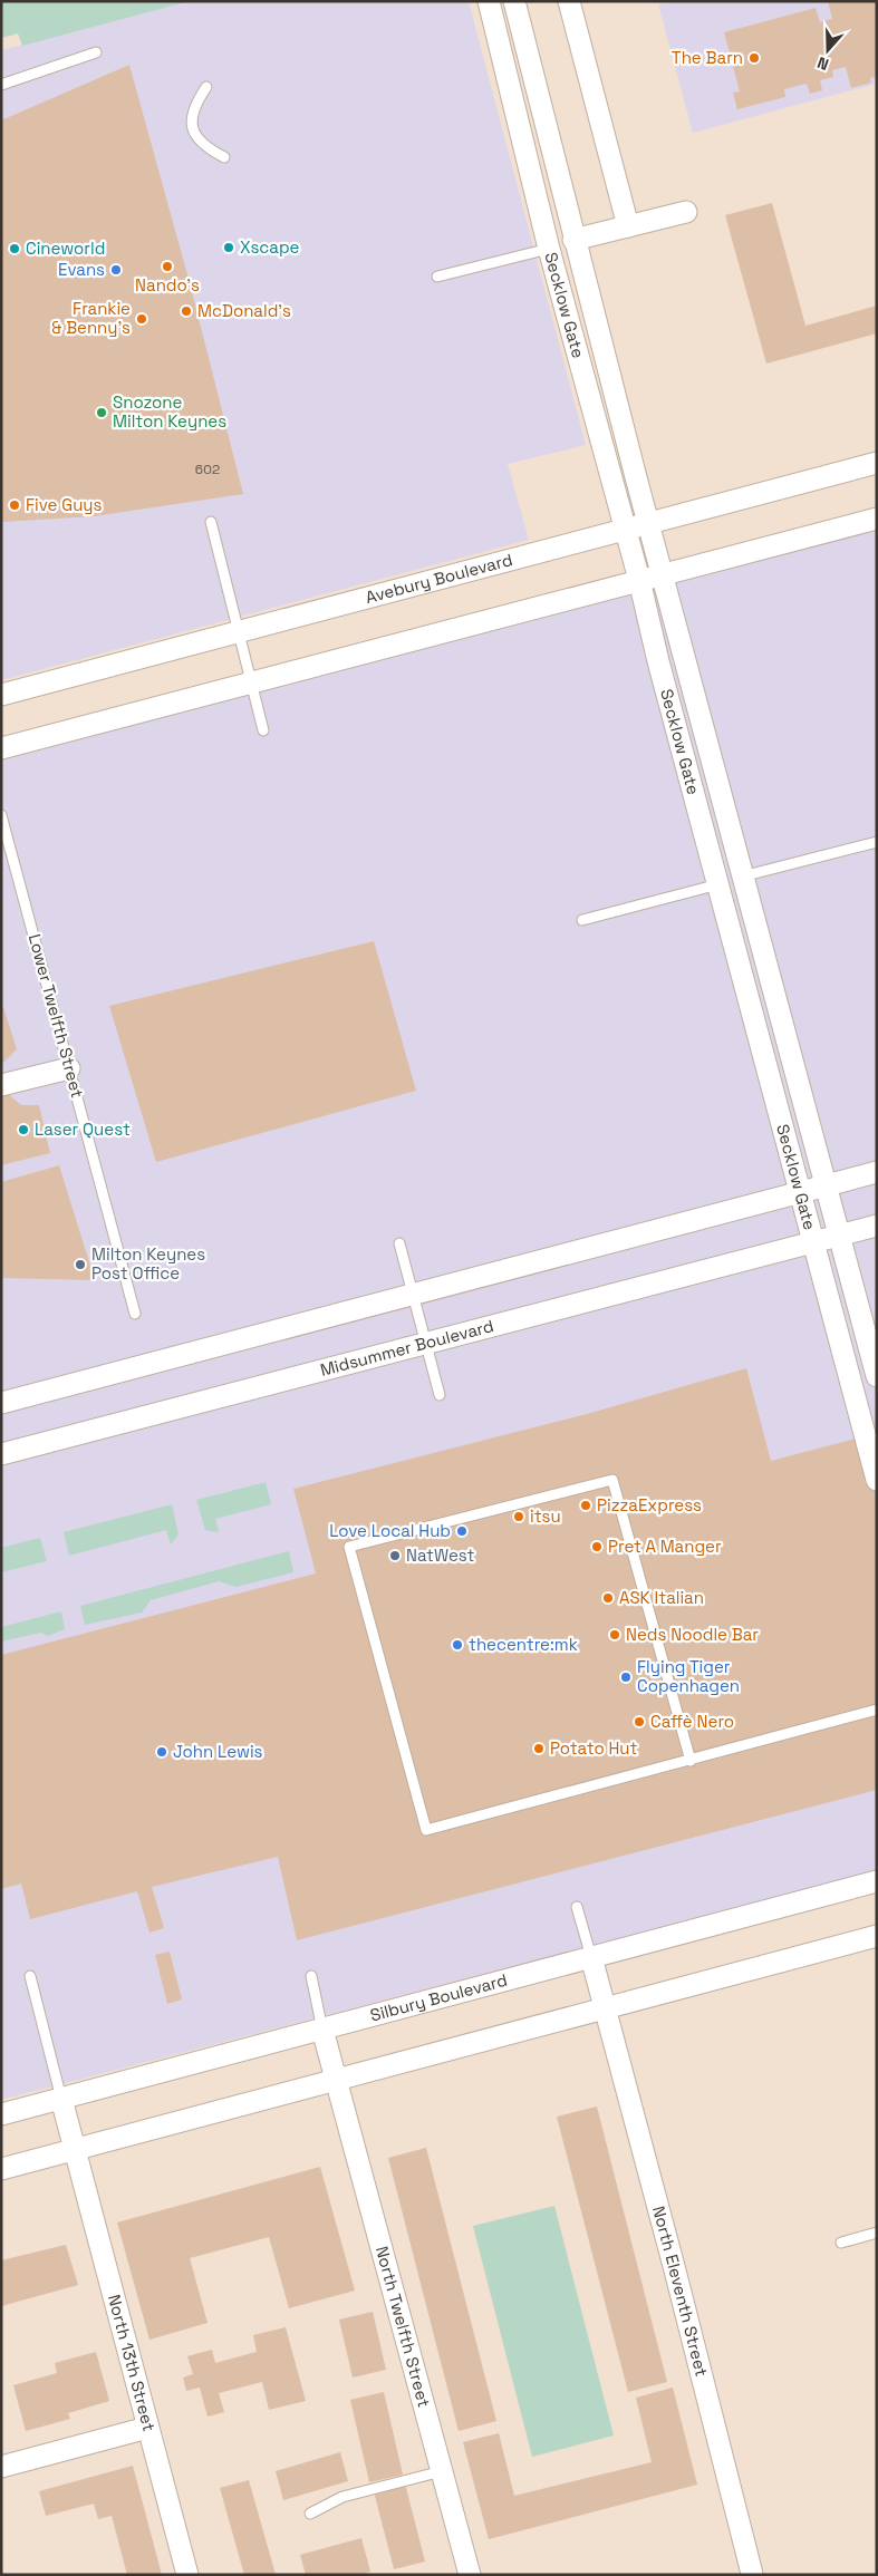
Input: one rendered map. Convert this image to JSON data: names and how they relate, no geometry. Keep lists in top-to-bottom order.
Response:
{
  "streets": {
    "street": [
      "Secklow Gate",
      "Avebury Boulevard",
      "Midsummer Boulevard",
      "Silbury Boulevard",
      "North Eleventh Street",
      "North Twelfth Street",
      "North 13th Street"
    ],
    "lane": ["Lower Twelfth Street"]
  },
  "crossings": [
    ["Secklow Gate", "Avebury Boulevard"],
    ["Secklow Gate", "Midsummer Boulevard"],
    ["Silbury Boulevard", "North Eleventh Street"],
    ["Silbury Boulevard", "North Twelfth Street"],
    ["Silbury Boulevard", "North 13th Street"]
  ],
  "places": [
    "The Barn",
    "Xscape",
    "Cineworld",
    "Nando's",
    "Evans",
    "McDonald's",
    "Frankie & Benny's",
    "Snozone Milton Keynes",
    "Five Guys",
    "Laser Quest",
    "Milton Keynes Post Office",
    "PizzaExpress",
    "itsu",
    "Love Local Hub",
    "Pret A Manger",
    "NatWest",
    "ASK Italian",
    "Neds Noodle Bar",
    "thecentre:mk",
    "Flying Tiger Copenhagen",
    "Caffè Nero",
    "Potato Hut",
    "John Lewis"
  ],
  "house_numbers": ["602"],
  "north": "bottom"
}
